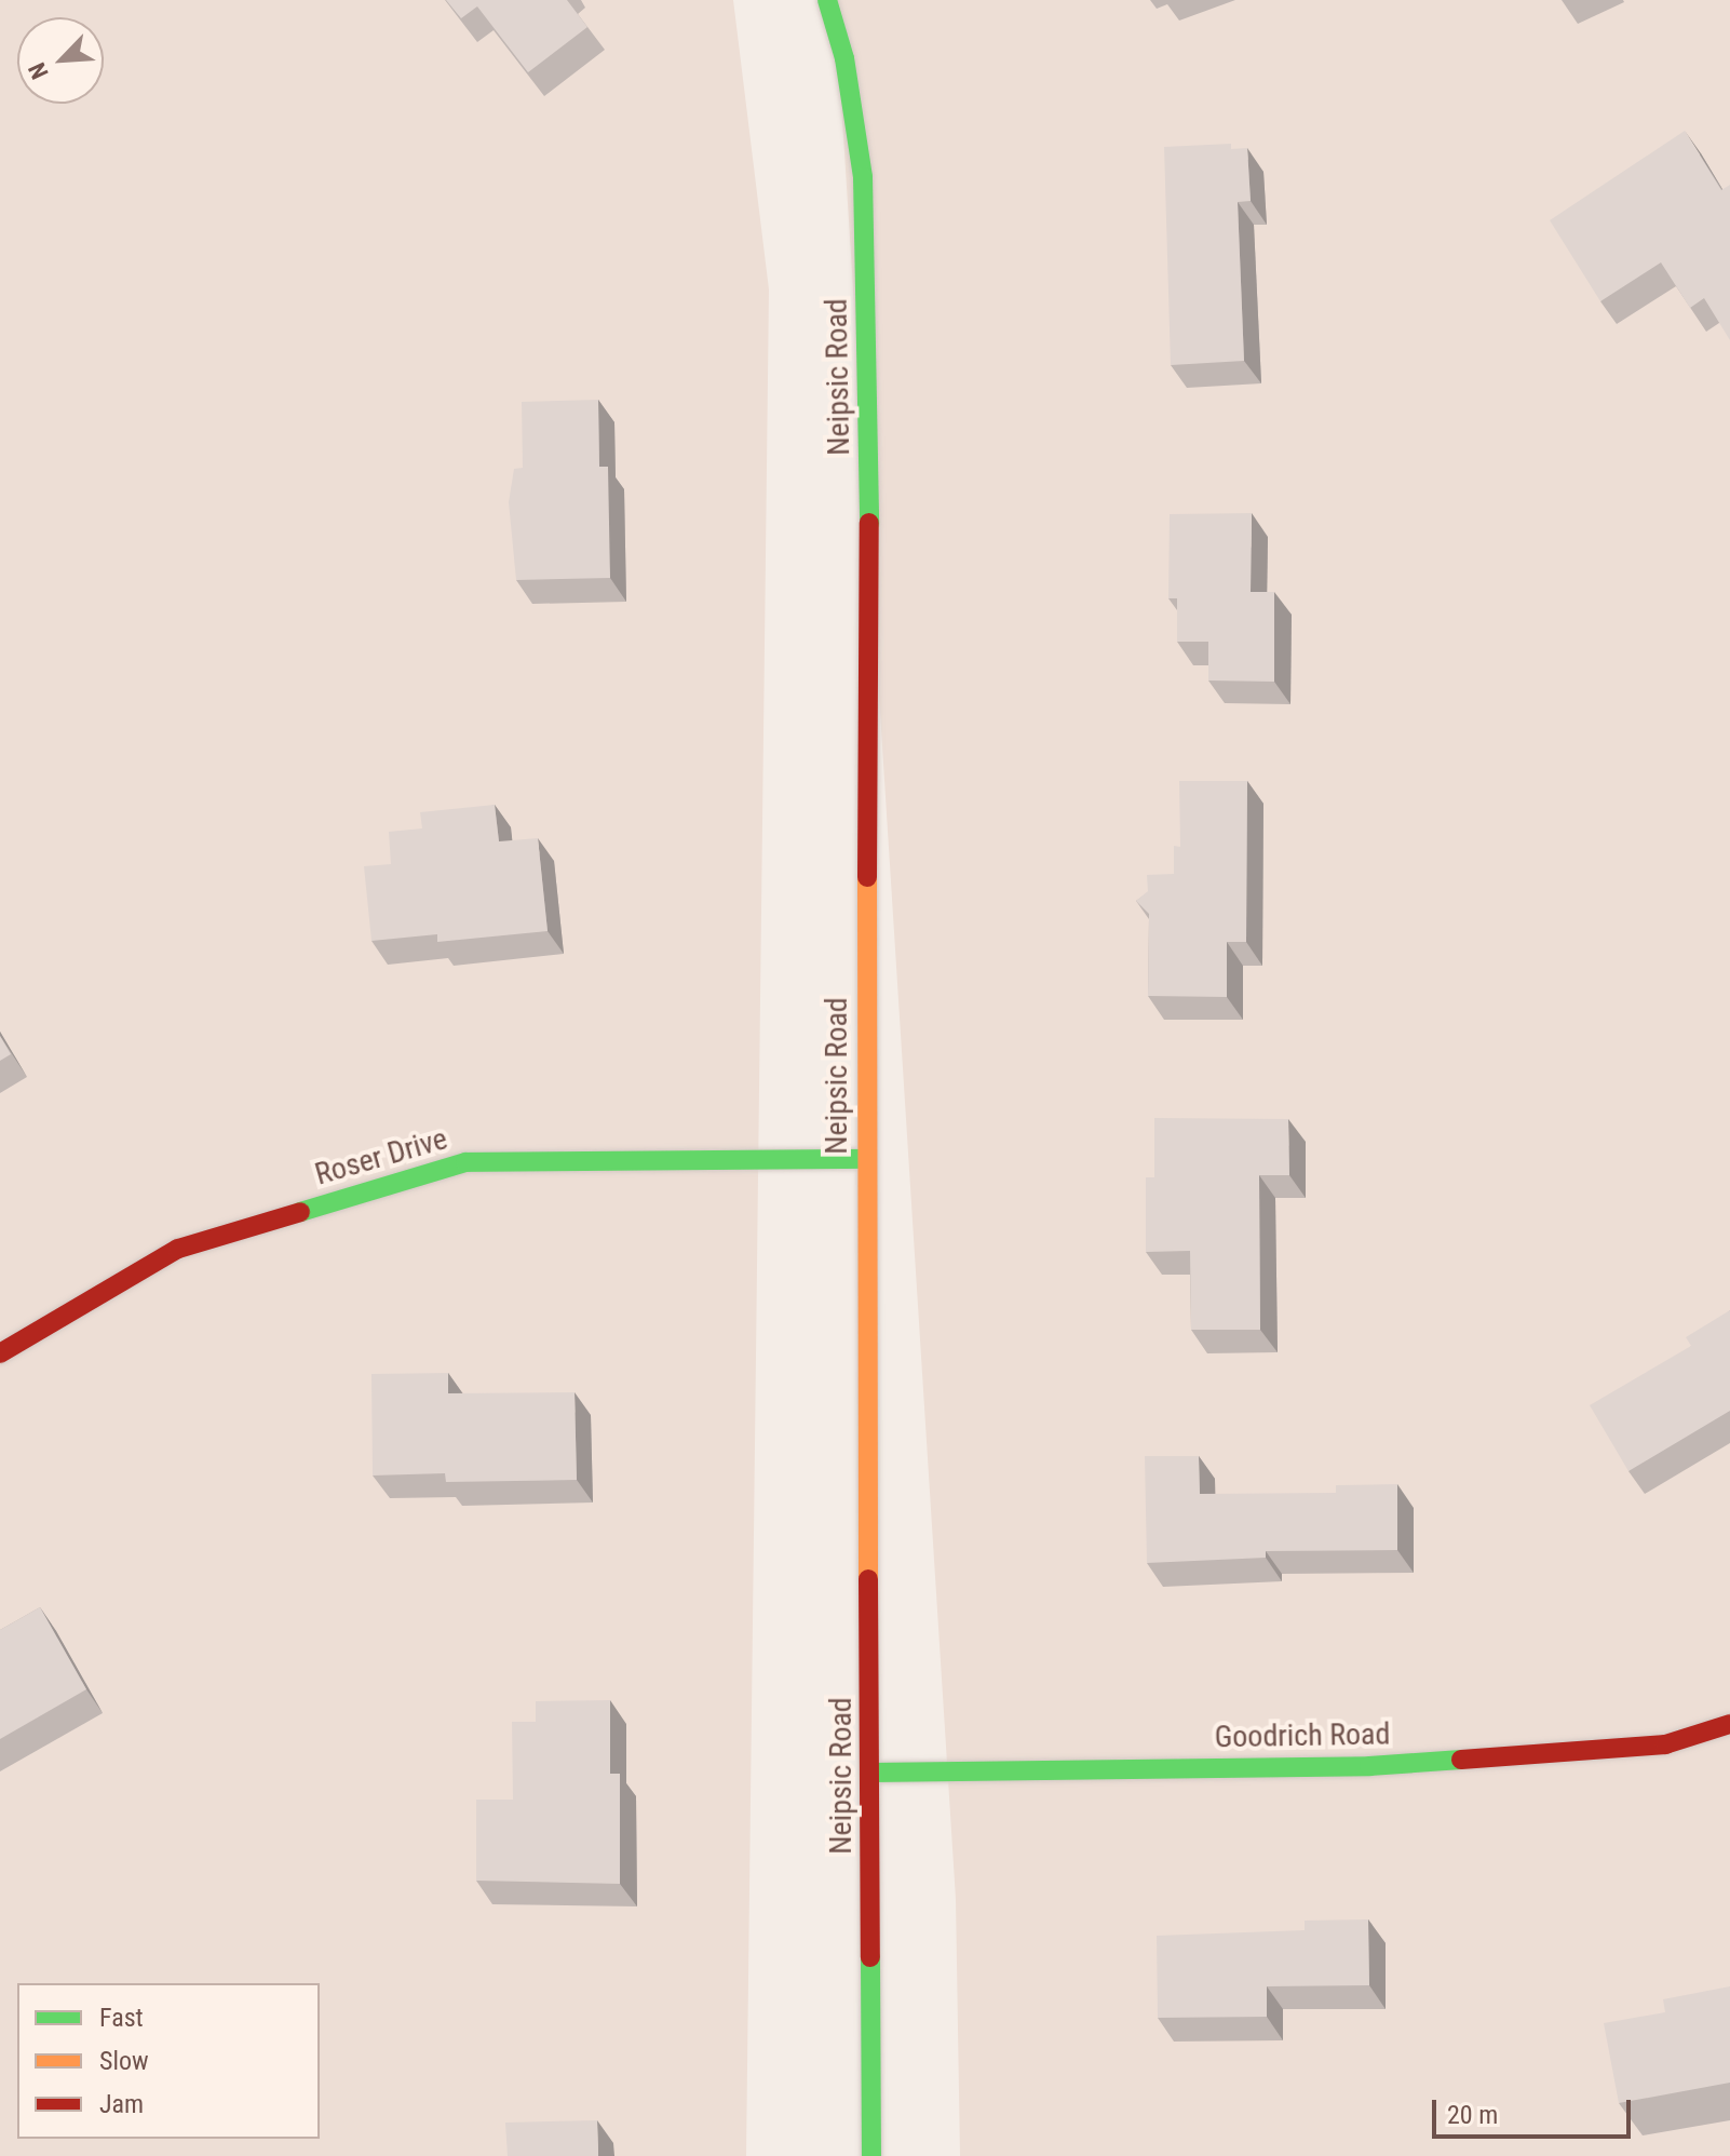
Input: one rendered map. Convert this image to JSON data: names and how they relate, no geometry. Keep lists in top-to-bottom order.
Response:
{
  "streets": {
    "street": ["Neipsic Road", "Roser Drive", "Goodrich Road"]
  },
  "crossings": [
    ["Neipsic Road", "Roser Drive"],
    ["Neipsic Road", "Goodrich Road"]
  ],
  "legend": ["Fast", "Slow", "Jam"],
  "scale_bar": "20 m",
  "north": "bottom left"
}
